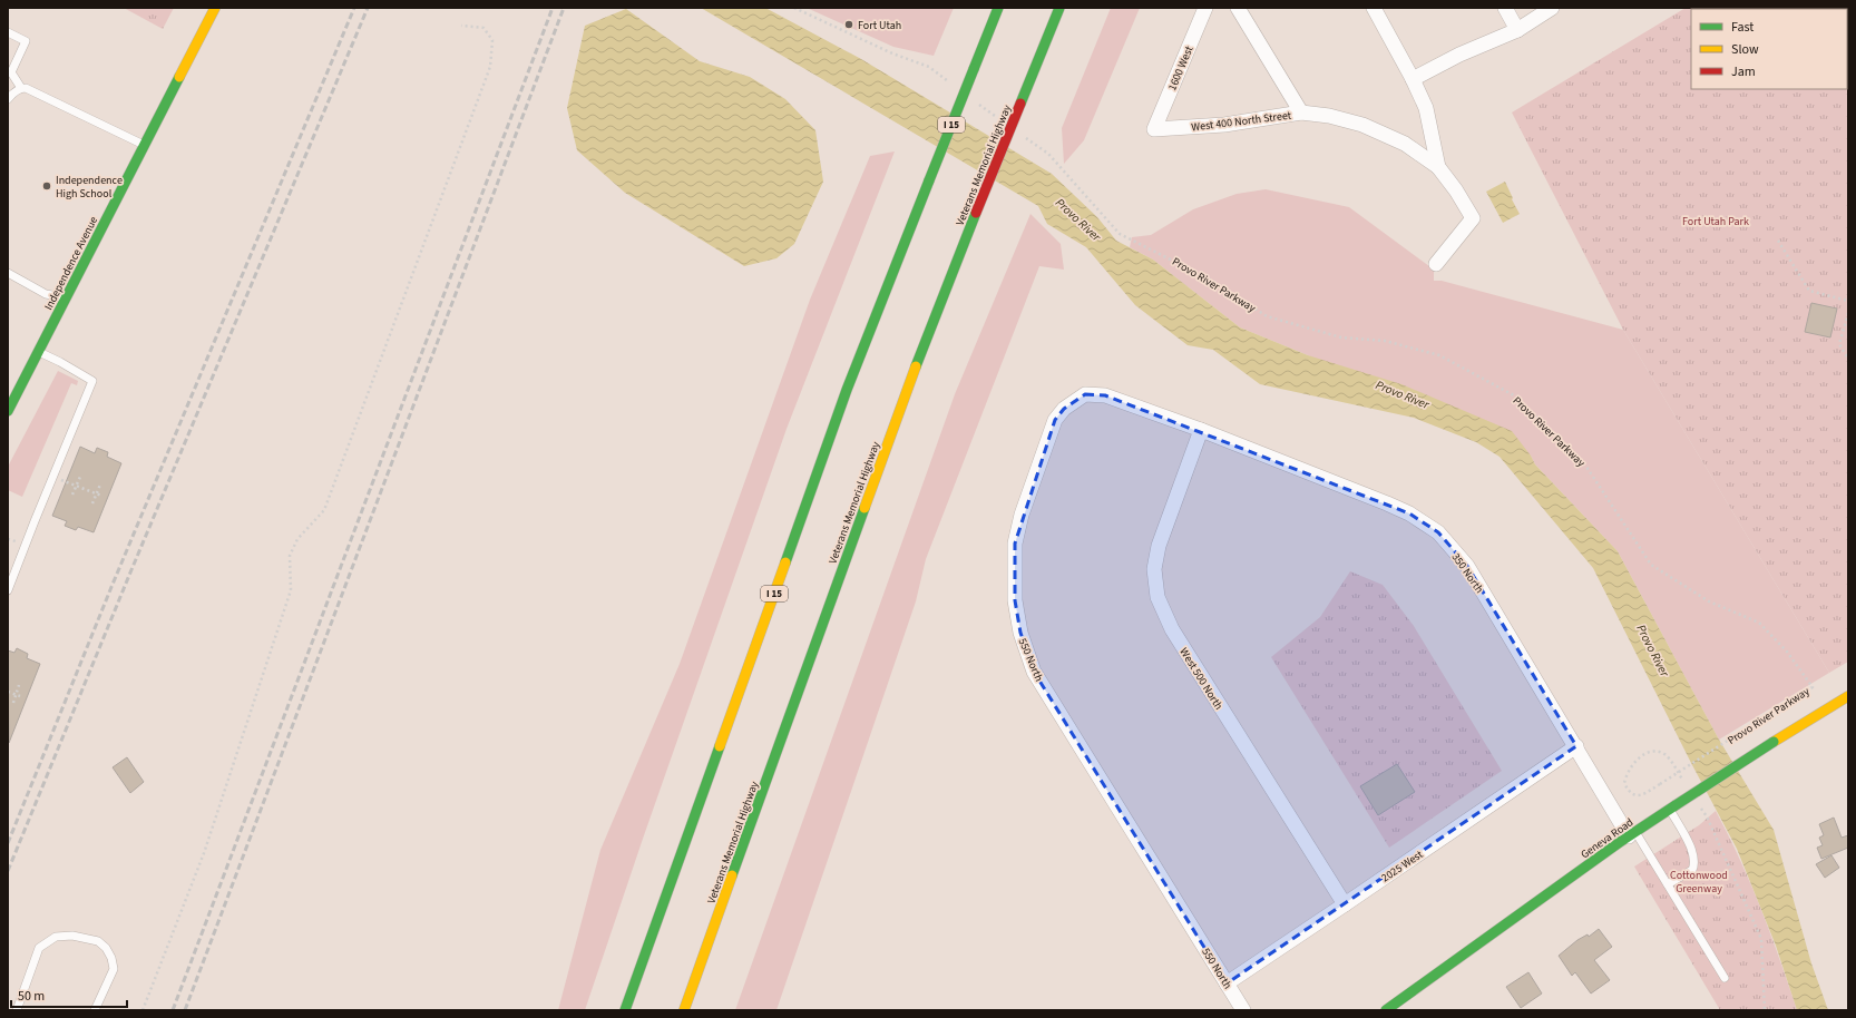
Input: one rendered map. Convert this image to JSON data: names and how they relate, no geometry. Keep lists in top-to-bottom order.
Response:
{
  "streets": {
    "main road": [
      "I 15",
      "Veterans Memorial Highway",
      "Independence Avenue",
      "Geneva Road"
    ],
    "street": [
      "1600 West",
      "West 400 North Street",
      "350 North",
      "550 North",
      "West 500 North",
      "2025 West"
    ],
    "path": ["Provo River Parkway"]
  },
  "crossings": [
    ["1600 West", "West 400 North Street"],
    ["350 North", "550 North"],
    ["350 North", "West 500 North"],
    ["350 North", "Geneva Road"],
    ["350 North", "2025 West"],
    ["550 North", "West 500 North"],
    ["550 North", "2025 West"],
    ["West 500 North", "2025 West"]
  ],
  "water": ["Provo River"],
  "parks": ["Fort Utah Park", "Cottonwood Greenway"],
  "places": ["Fort Utah", "Independence High School"],
  "legend": ["Fast", "Slow", "Jam"],
  "scale_bar": "50 m"
}
